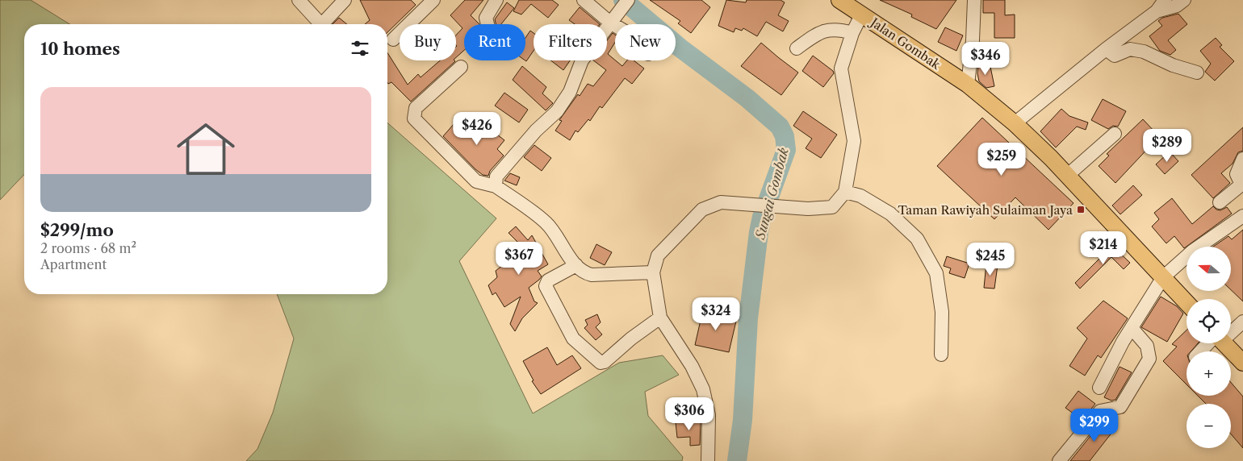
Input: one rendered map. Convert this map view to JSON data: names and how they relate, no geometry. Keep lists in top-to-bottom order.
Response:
{
  "streets": {
    "main road": ["Jalan Gombak"]
  },
  "water": ["Sungai Gombak"],
  "places": {
    "transit": ["Taman Rawiyah Sulaiman Jaya"]
  },
  "north": "left",
  "page": {
    "chip": [
      "Buy",
      "Rent",
      "Filters",
      "New"
    ],
    "heading": "10 homes",
    "price": [
      "$346",
      "$426",
      "$289",
      "$259",
      "$214",
      "$367",
      "$245",
      "$324",
      "$306",
      "$299"
    ],
    "list": [
      {
        "name": "$299/mo",
        "note": "2 rooms · 68 m² · Apartment"
      }
    ],
    "map_buttons": ["+", "−"]
  }
}
